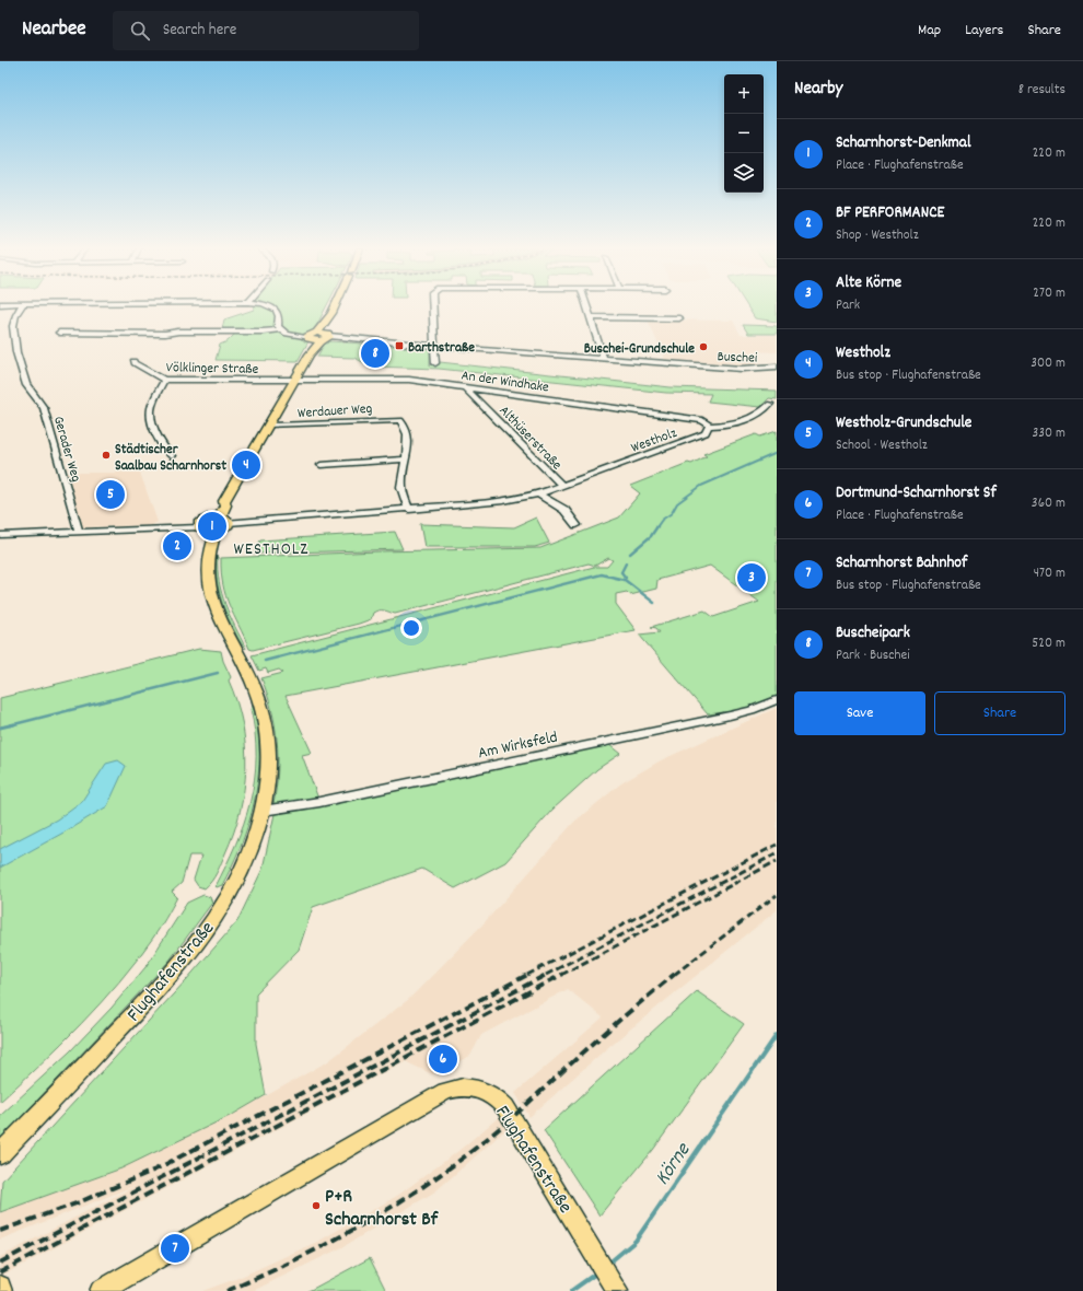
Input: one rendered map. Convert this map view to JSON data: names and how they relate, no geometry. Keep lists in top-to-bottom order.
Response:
{
  "streets": {
    "main road": ["Flughafenstraße"],
    "street": [
      "Buschei",
      "Völklinger Straße",
      "An der Windhake",
      "Werdauer Weg",
      "Althüserstraße",
      "Westholz",
      "Gerader Weg",
      "Am Wirksfeld"
    ]
  },
  "crossings": [
    ["Völklinger Straße", "An der Windhake"],
    ["An der Windhake", "Althüserstraße"],
    ["An der Windhake", "Westholz"],
    ["Althüserstraße", "Westholz"],
    ["Am Wirksfeld", "Flughafenstraße"]
  ],
  "districts": ["WESTHOLZ"],
  "water": ["Körne"],
  "places": {
    "transit": ["Barthstraße"],
    "other": ["Buschei-Grundschule", "Städtischer Saalbau Scharnhorst", "P+R Scharnhorst Bf"]
  },
  "page": {
    "header": "Nearbee",
    "search": "Search here",
    "nav": ["Map", "Layers", "Share"],
    "heading": ["Nearby", "8 results"],
    "map_buttons": ["+", "−"],
    "list": [
      {
        "mark": "1",
        "name": "Scharnhorst-Denkmal",
        "note": "Place · Flughafenstraße",
        "value": "220 m"
      },
      {
        "mark": "2",
        "name": "BF PERFORMANCE",
        "note": "Shop · Westholz",
        "value": "220 m"
      },
      {
        "mark": "3",
        "name": "Alte Körne",
        "note": "Park",
        "value": "270 m"
      },
      {
        "mark": "4",
        "name": "Westholz",
        "note": "Bus stop · Flughafenstraße",
        "value": "300 m"
      },
      {
        "mark": "5",
        "name": "Westholz-Grundschule",
        "note": "School · Westholz",
        "value": "330 m"
      },
      {
        "mark": "6",
        "name": "Dortmund-Scharnhorst Sf",
        "note": "Place · Flughafenstraße",
        "value": "360 m"
      },
      {
        "mark": "7",
        "name": "Scharnhorst Bahnhof",
        "note": "Bus stop · Flughafenstraße",
        "value": "470 m"
      },
      {
        "mark": "8",
        "name": "Buscheipark",
        "note": "Park · Buschei",
        "value": "520 m"
      }
    ],
    "pins": [
      "8",
      "4",
      "5",
      "1",
      "2",
      "3",
      "6",
      "7"
    ],
    "buttons": ["Save", "Share"]
  }
}
